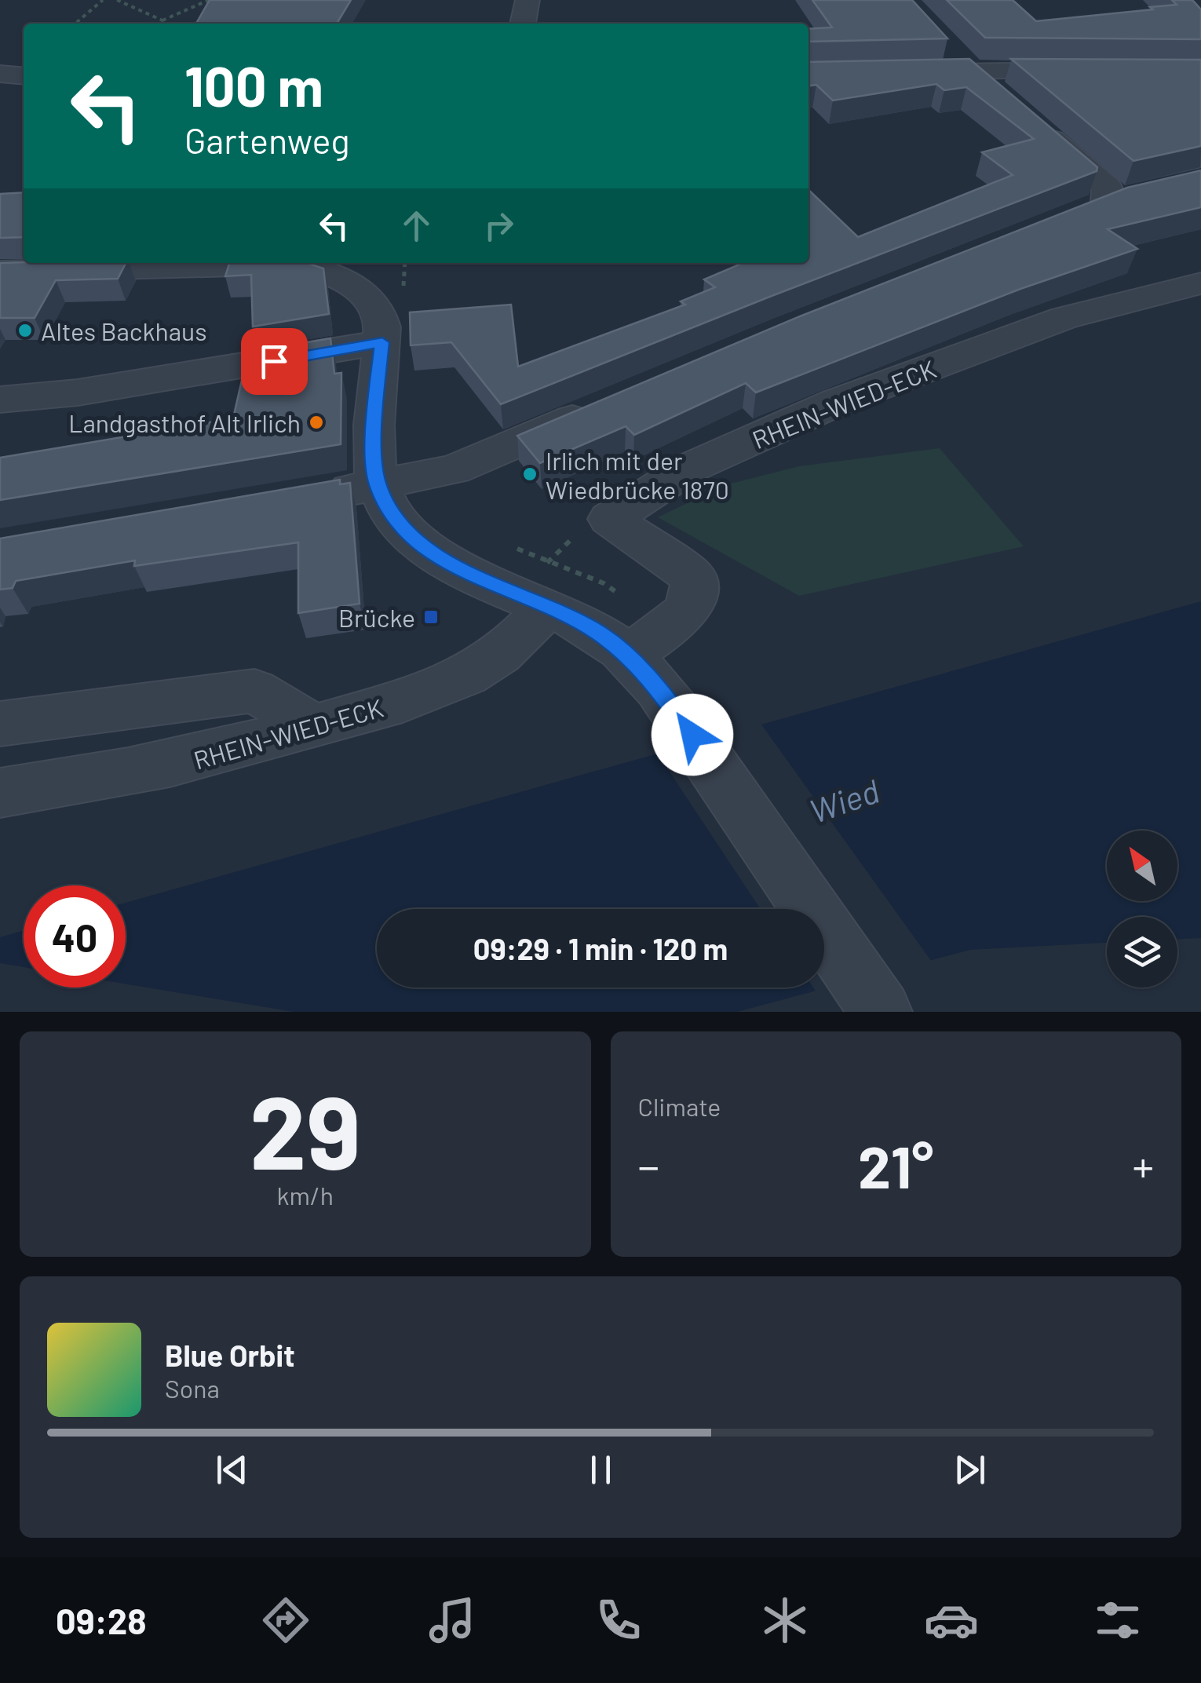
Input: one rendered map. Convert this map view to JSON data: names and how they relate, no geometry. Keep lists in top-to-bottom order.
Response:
{
  "streets": {
    "street": ["RHEIN-WIED-ECK"]
  },
  "water": ["Wied"],
  "places": {
    "other": ["Altes Backhaus", "Landgasthof Alt Irlich", "Irlich mit der Wiedbrücke 1870"],
    "transit": ["Brücke"]
  },
  "north": "top left",
  "page": {
    "turn": ["100 m", "Gartenweg"],
    "limit": "40",
    "trip": "09:29 · 1 min · 120 m",
    "tile": [
      ["29", "km/h"],
      "Climate"
    ],
    "heat": ["−", "21°", "+"],
    "song": ["Blue Orbit", "Sona"],
    "tabs": "09:28"
  }
}
